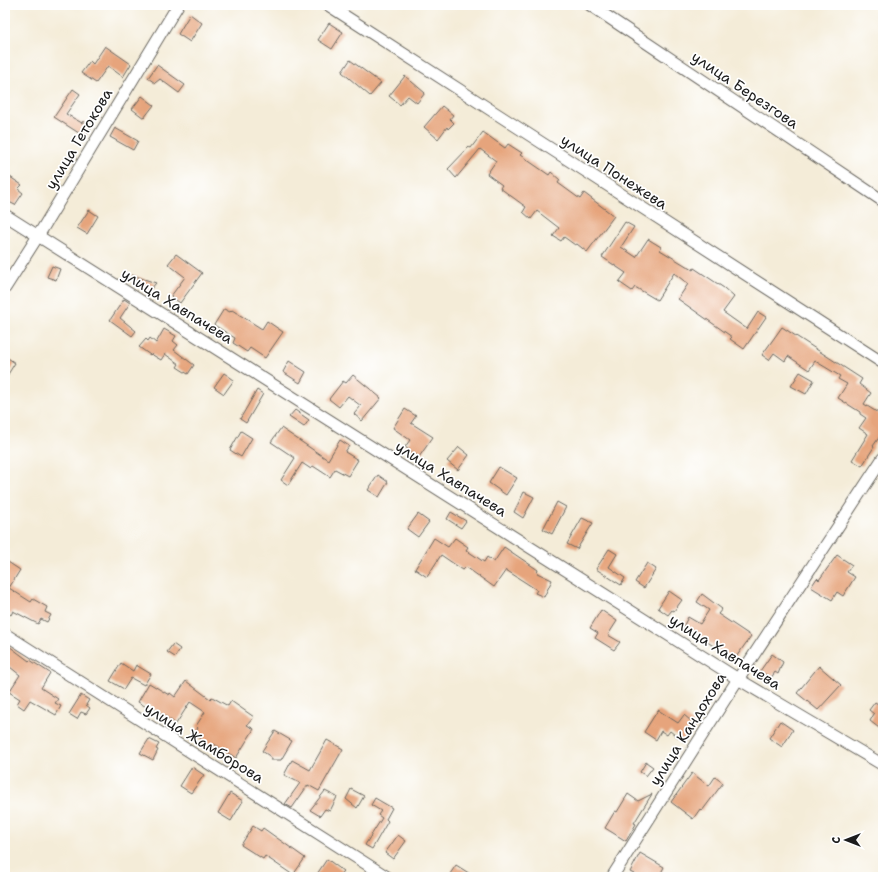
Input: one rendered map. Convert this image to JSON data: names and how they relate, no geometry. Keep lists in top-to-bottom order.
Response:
{
  "streets": {
    "street": [
      "улица Березгова",
      "улица Гетокова",
      "улица Понежева",
      "улица Хавпачева",
      "улица Кандохова",
      "улица Жамборова"
    ]
  },
  "crossings": [
    ["улица Гетокова", "улица Хавпачева"],
    ["улица Хавпачева", "улица Кандохова"]
  ],
  "north": "left"
}
